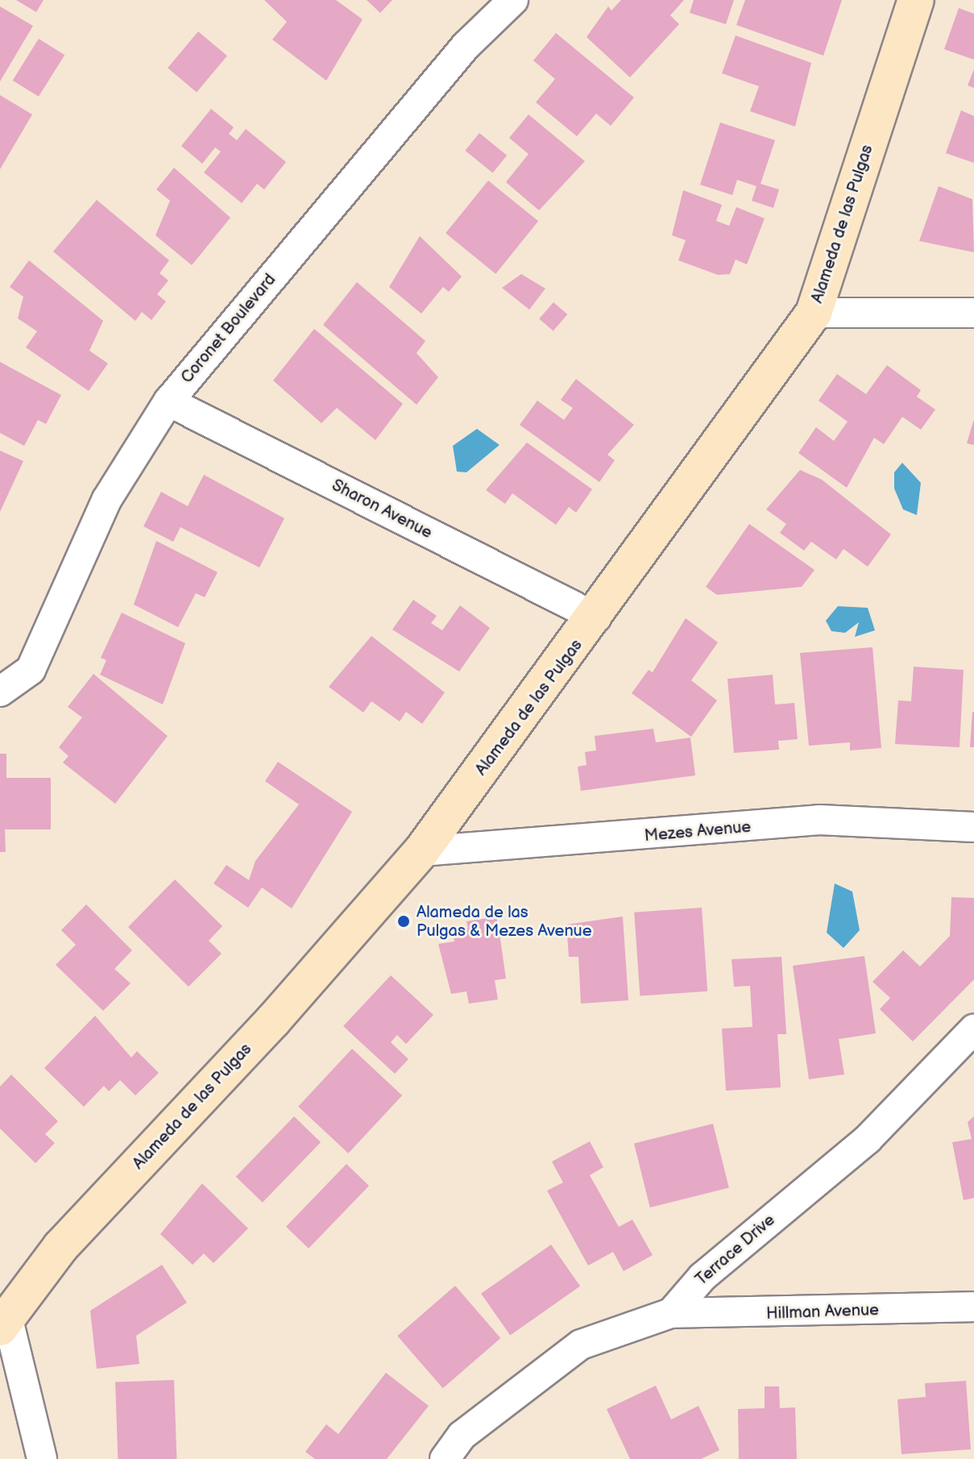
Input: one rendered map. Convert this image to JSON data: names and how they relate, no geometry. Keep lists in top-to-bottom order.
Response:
{
  "streets": {
    "main road": ["Alameda de las Pulgas"],
    "street": [
      "Coronet Boulevard",
      "Sharon Avenue",
      "Mezes Avenue",
      "Terrace Drive",
      "Hillman Avenue"
    ]
  },
  "crossings": [
    ["Alameda de las Pulgas", "Sharon Avenue"],
    ["Alameda de las Pulgas", "Mezes Avenue"],
    ["Coronet Boulevard", "Sharon Avenue"],
    ["Terrace Drive", "Hillman Avenue"]
  ],
  "places": ["Alameda de las Pulgas & Mezes Avenue"]
}
